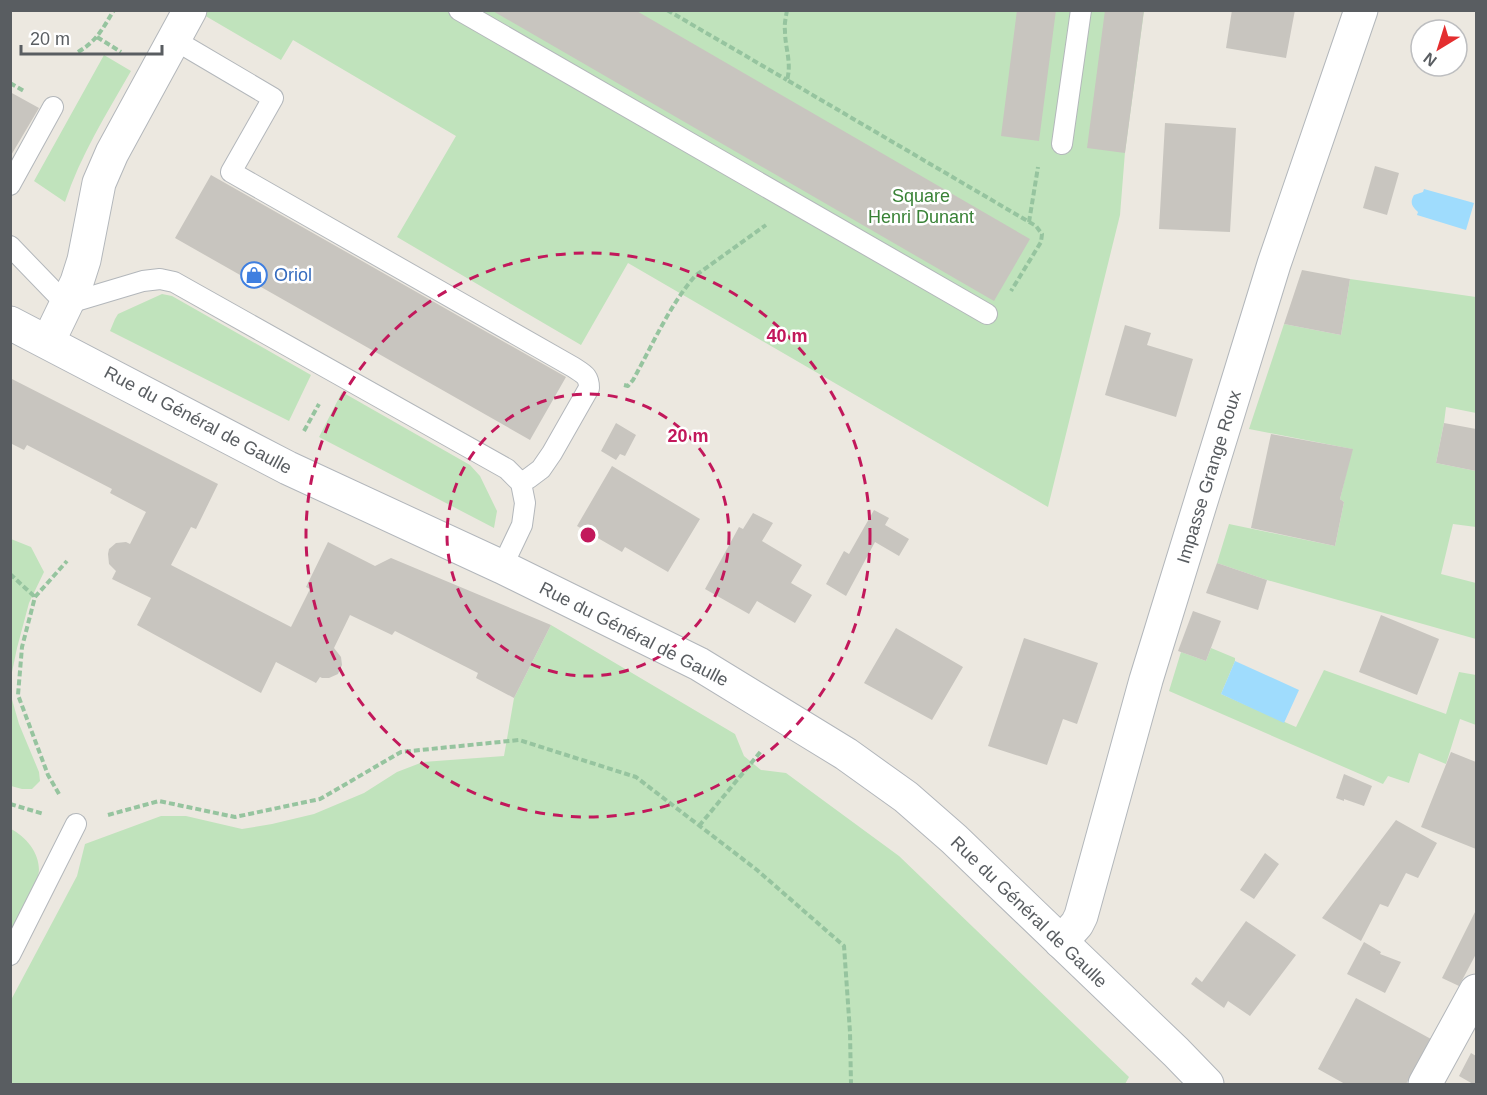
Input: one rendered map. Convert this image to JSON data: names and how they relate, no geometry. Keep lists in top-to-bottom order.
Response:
{
  "streets": {
    "street": ["Rue du Général de Gaulle", "Impasse Grange Roux"]
  },
  "crossings": [
    ["Rue du Général de Gaulle", "Impasse Grange Roux"]
  ],
  "parks": ["Square Henri Dunant"],
  "places": {
    "shop": ["Oriol"]
  },
  "scale_bar": "20 m",
  "north": "bottom left",
  "rings": ["40 m", "20 m"]
}
